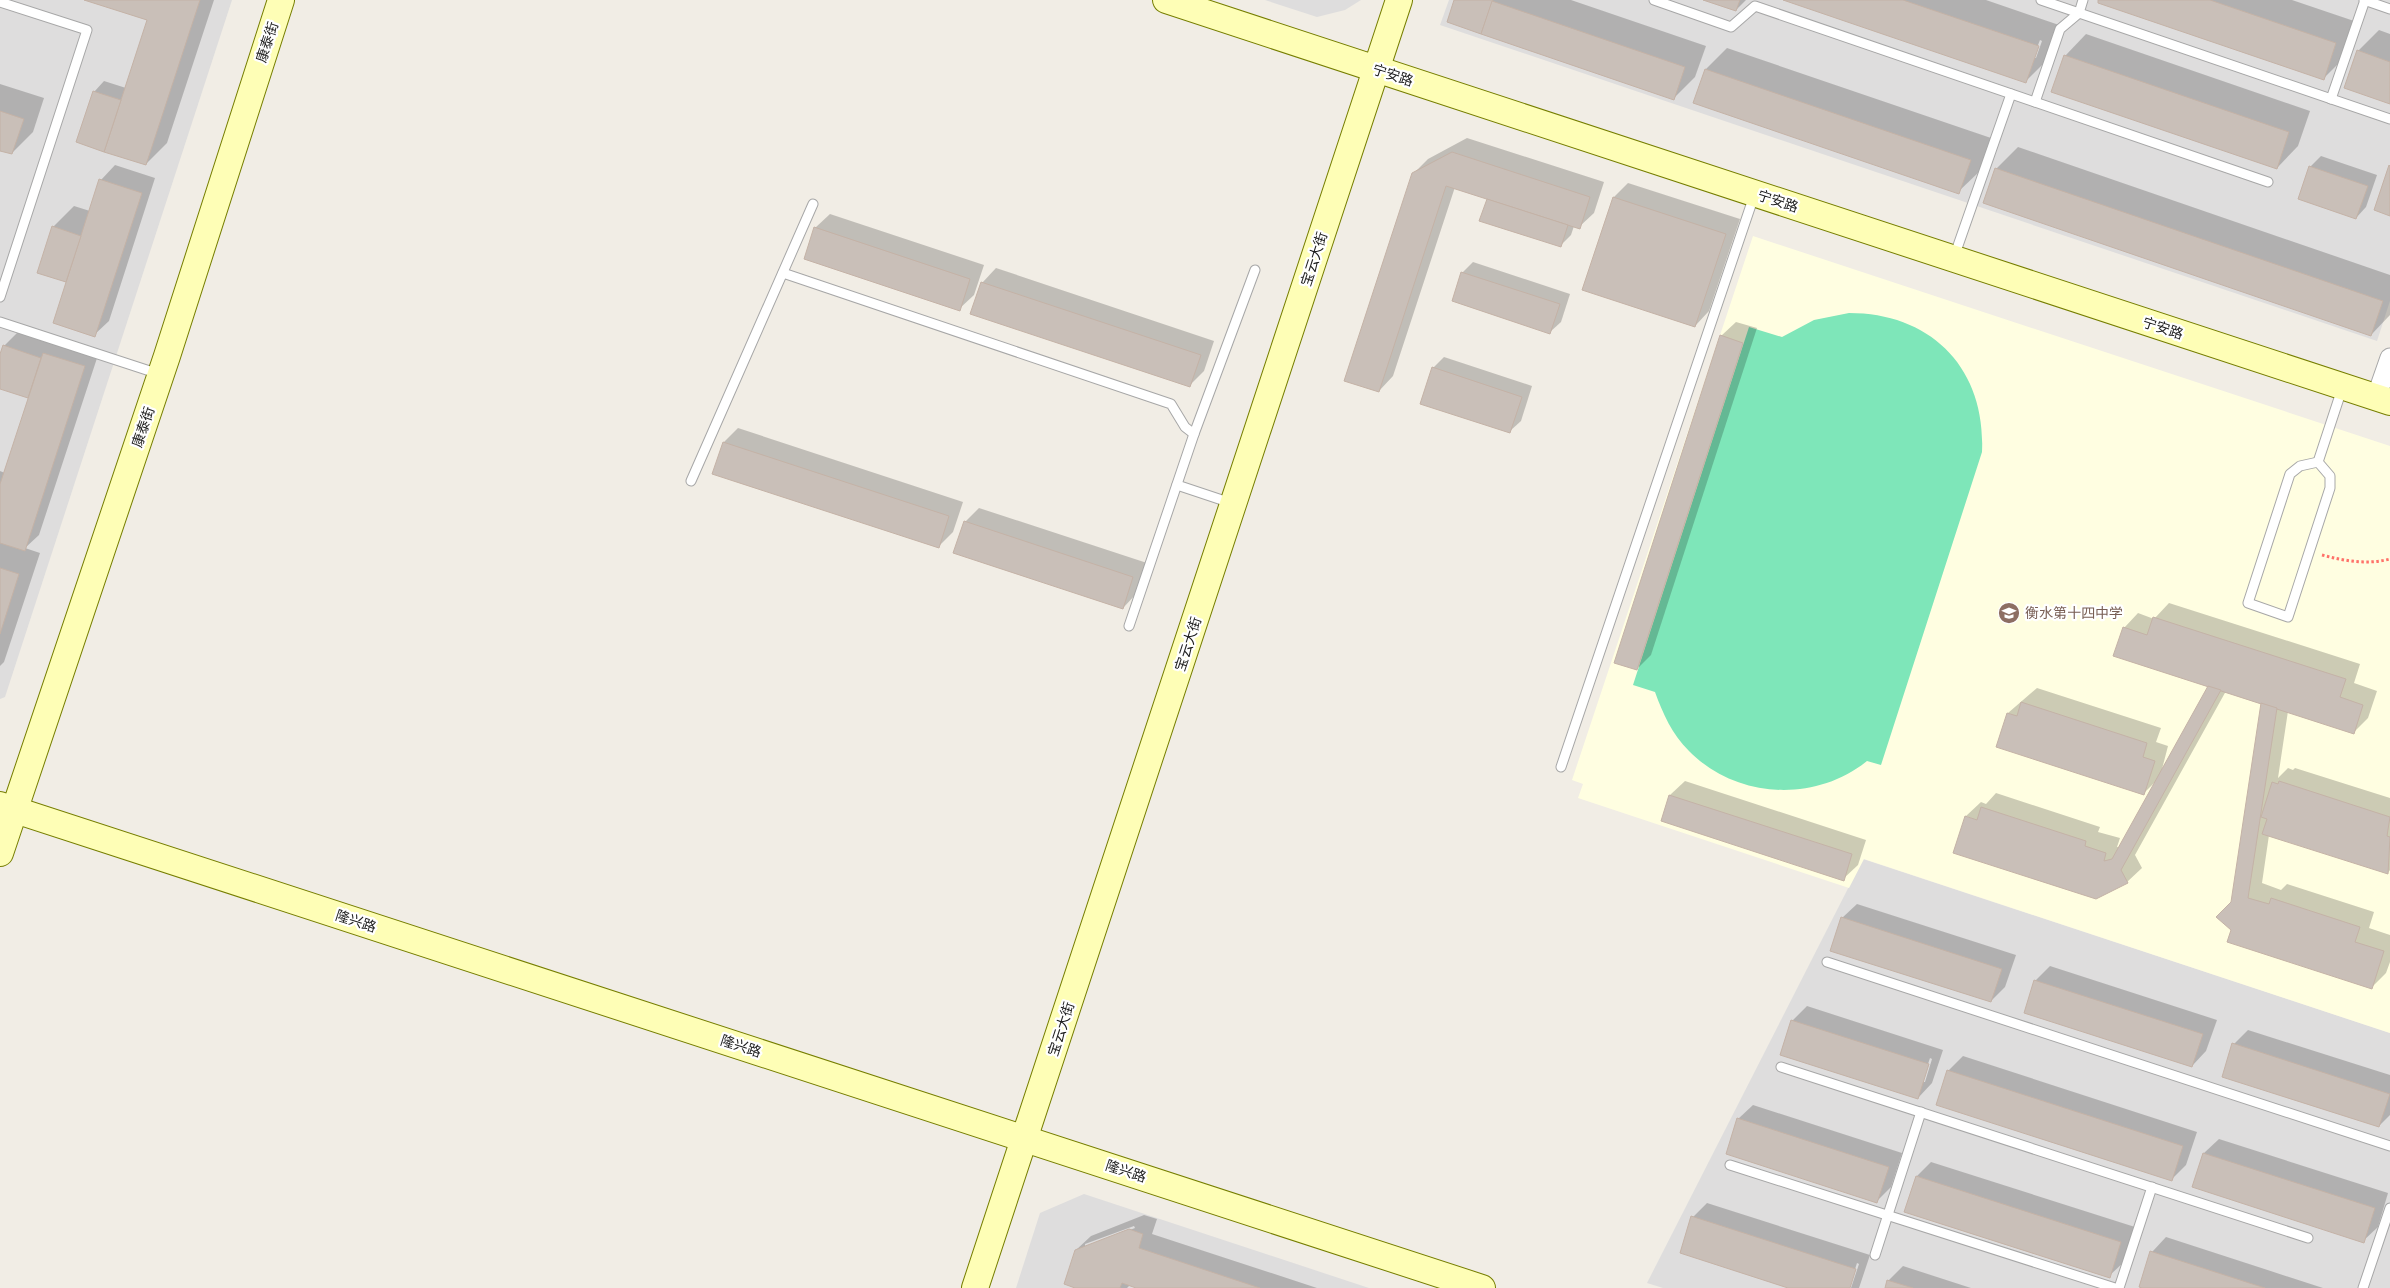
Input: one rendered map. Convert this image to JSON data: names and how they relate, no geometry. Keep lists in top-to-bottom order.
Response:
{
  "streets": {
    "street": [
      "康泰街",
      "宁安路",
      "宝云大街",
      "隆兴路"
    ]
  },
  "crossings": [
    ["康泰街", "隆兴路"],
    ["宁安路", "宝云大街"],
    ["宝云大街", "隆兴路"]
  ],
  "places": {
    "school or university": ["衡水第十四中学"]
  }
}
